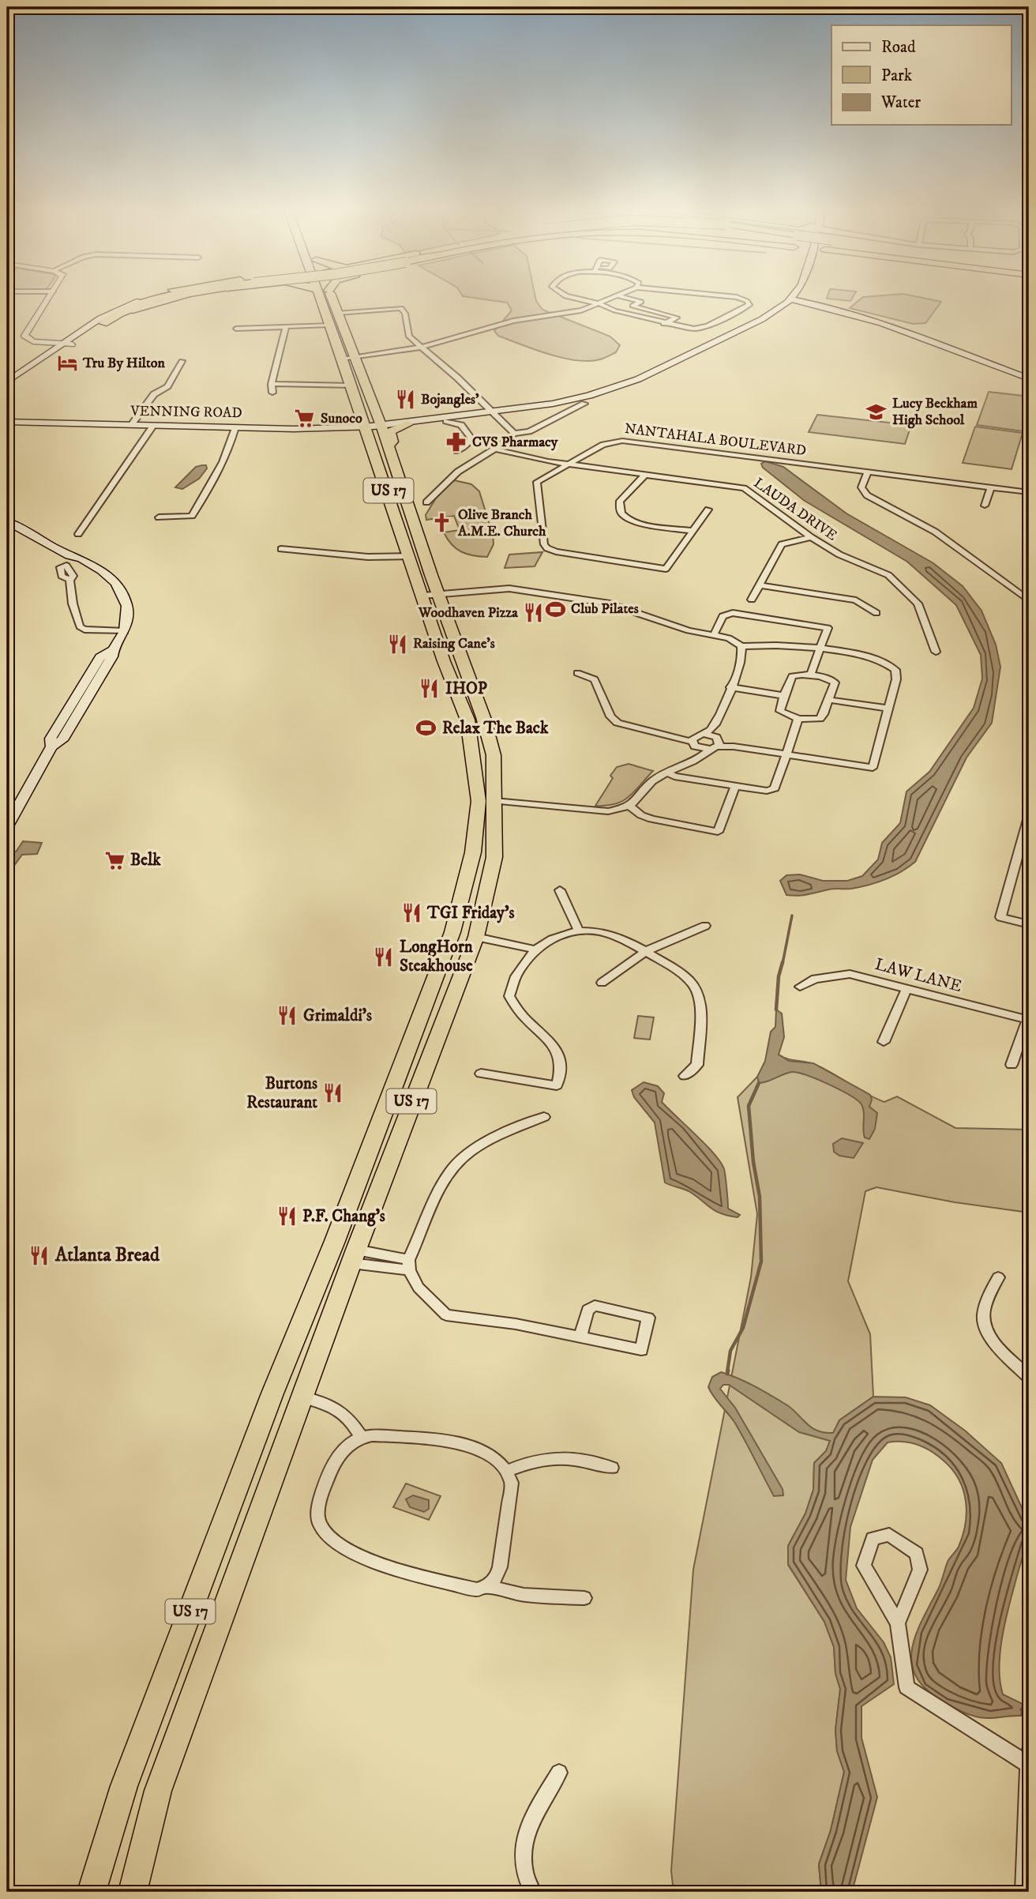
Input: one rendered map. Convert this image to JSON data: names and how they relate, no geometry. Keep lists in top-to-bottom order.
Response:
{
  "streets": {
    "highway": ["US 17"],
    "main road": ["VENNING ROAD"],
    "street": ["NANTAHALA BOULEVARD", "LAUDA DRIVE", "LAW LANE"]
  },
  "crossings": [
    ["VENNING ROAD", "US 17"],
    ["NANTAHALA BOULEVARD", "LAUDA DRIVE"]
  ],
  "places": {
    "hotel": ["Tru By Hilton"],
    "restaurant": [
      "Bojangles'",
      "Woodhaven Pizza",
      "Raising Cane's",
      "IHOP",
      "TGI Friday's",
      "LongHorn Steakhouse",
      "Grimaldi's",
      "Burtons Restaurant",
      "P.F. Chang's",
      "Atlanta Bread"
    ],
    "school or university": ["Lucy Beckham High School"],
    "supermarket": ["Sunoco", "Belk"],
    "pharmacy": ["CVS Pharmacy"],
    "church": ["Olive Branch A.M.E. Church"],
    "sports": ["Club Pilates", "Relax The Back"]
  },
  "legend": ["Road", "Park", "Water"]
}
